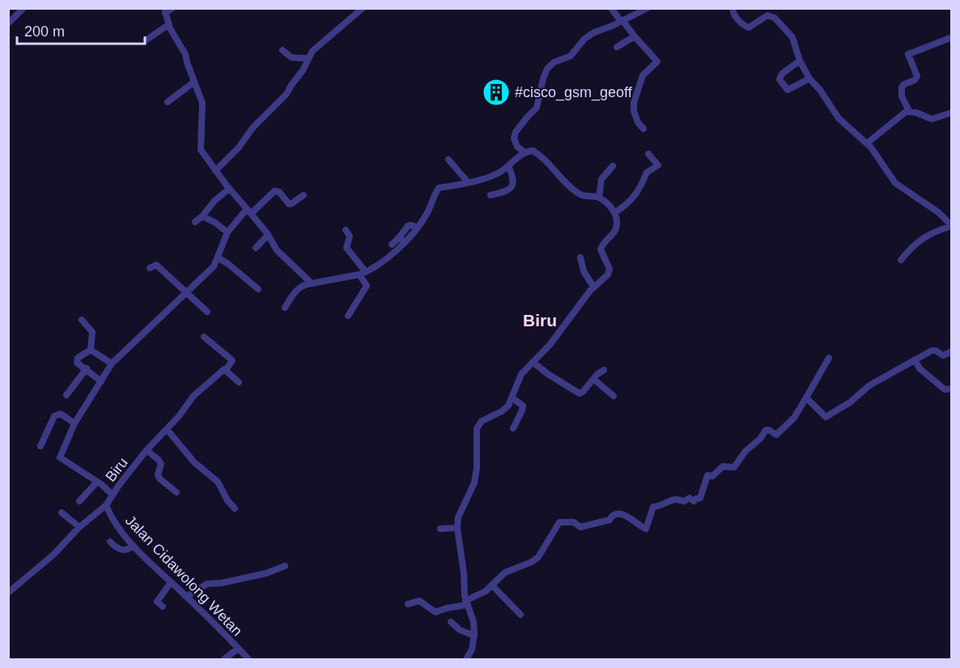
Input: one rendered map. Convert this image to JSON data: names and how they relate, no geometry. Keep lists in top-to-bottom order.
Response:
{
  "streets": {
    "street": ["Biru", "Jalan Cidawolong Wetan"]
  },
  "crossings": [
    ["Biru", "Jalan Cidawolong Wetan"]
  ],
  "districts": ["Biru"],
  "places": {
    "building": ["#cisco_gsm_geoff"]
  },
  "scale_bar": "200 m"
}
